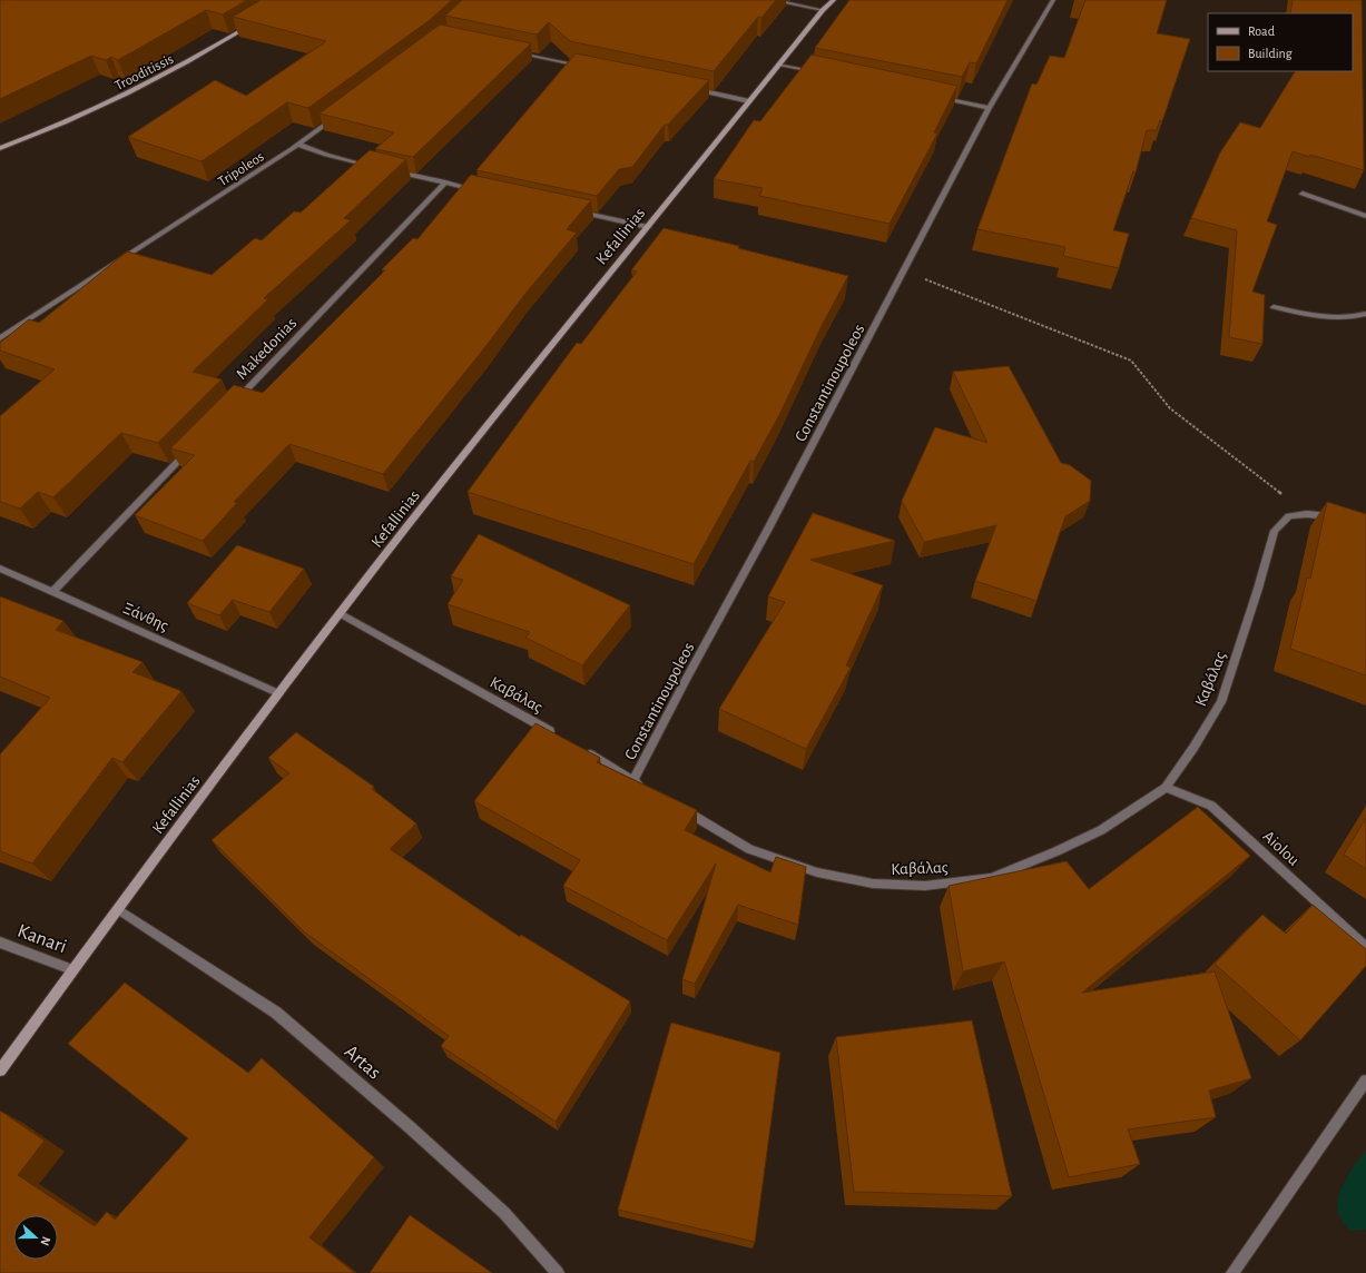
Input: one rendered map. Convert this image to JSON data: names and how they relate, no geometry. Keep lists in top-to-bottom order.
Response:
{
  "streets": {
    "street": [
      "Trooditissis",
      "Tripoleos",
      "Kefallinias",
      "Makedonias",
      "Constantinoupoleos",
      "Ξάνθης",
      "Καβάλας",
      "Aiolou",
      "Kanari",
      "Artas"
    ]
  },
  "crossings": [
    ["Kefallinias", "Ξάνθης"],
    ["Kefallinias", "Καβάλας"],
    ["Kefallinias", "Kanari"],
    ["Kefallinias", "Artas"],
    ["Καβάλας", "Aiolou"]
  ],
  "legend": ["Road", "Building"],
  "north": "right"
}
